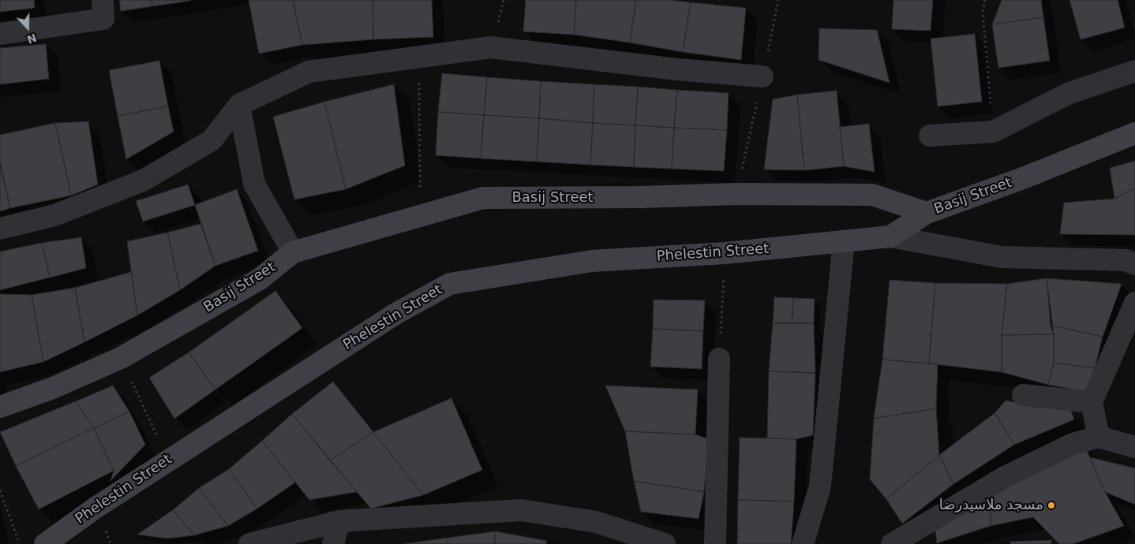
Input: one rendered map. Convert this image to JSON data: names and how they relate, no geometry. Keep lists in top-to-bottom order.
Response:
{
  "streets": {
    "street": ["Basij Street", "Phelestin Street"]
  },
  "places": ["مسجد ملاسیدرضا"],
  "north": "bottom"
}
